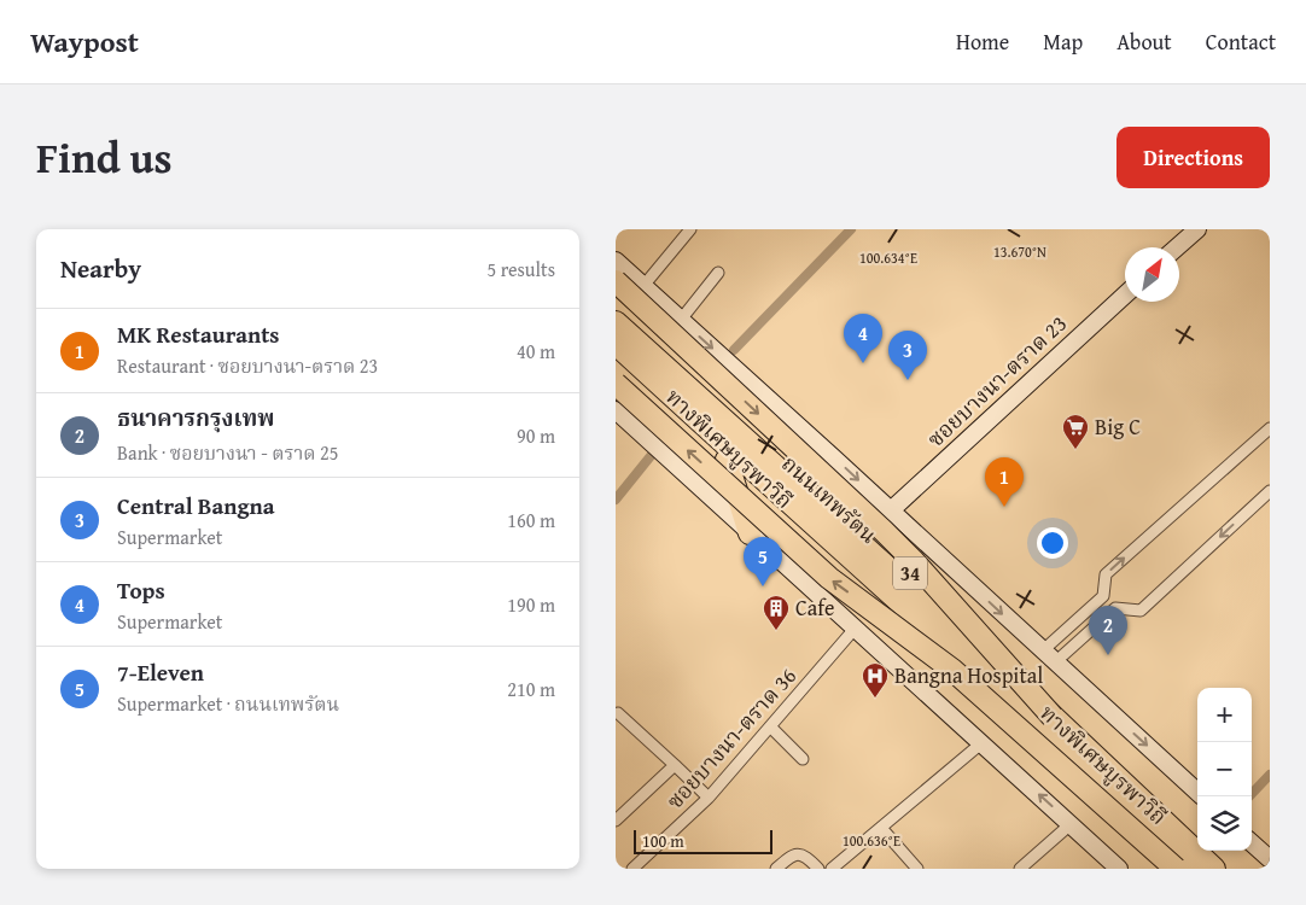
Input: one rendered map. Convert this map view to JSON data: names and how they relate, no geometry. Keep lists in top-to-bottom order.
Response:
{
  "streets": {
    "highway": ["ทางพิเศษบูรพาวิถี", "ถนนเทพรัตน", "34"],
    "main road": ["ซอยบางนา-ตราด 23"],
    "street": ["ซอยบางนา-ตราด 36"]
  },
  "crossings": [
    ["ซอยบางนา-ตราด 23", "ถนนเทพรัตน"]
  ],
  "places": {
    "supermarket": ["Big C"],
    "building": ["Cafe"],
    "hospital": ["Bangna Hospital"]
  },
  "scale_bar": "100 m",
  "north": "top right",
  "page": {
    "header": "Waypost",
    "nav": [
      "Home",
      "Map",
      "About",
      "Contact"
    ],
    "title": "Find us",
    "buttons": "Directions",
    "heading": ["Nearby", "5 results"],
    "list": [
      {
        "mark": "1",
        "name": "MK Restaurants",
        "note": "Restaurant · ซอยบางนา-ตราด 23",
        "value": "40 m"
      },
      {
        "mark": "2",
        "name": "ธนาคารกรุงเทพ",
        "note": "Bank · ซอยบางนา - ตราด 25",
        "value": "90 m"
      },
      {
        "mark": "3",
        "name": "Central Bangna",
        "note": "Supermarket",
        "value": "160 m"
      },
      {
        "mark": "4",
        "name": "Tops",
        "note": "Supermarket",
        "value": "190 m"
      },
      {
        "mark": "5",
        "name": "7-Eleven",
        "note": "Supermarket · ถนนเทพรัตน",
        "value": "210 m"
      }
    ],
    "pins": [
      "4",
      "3",
      "1",
      "5",
      "2"
    ],
    "map_buttons": ["+", "−"],
    "scale": "100 m"
  },
  "coordinates": ["13.670°N", "100.634°E", "100.636°E"]
}
